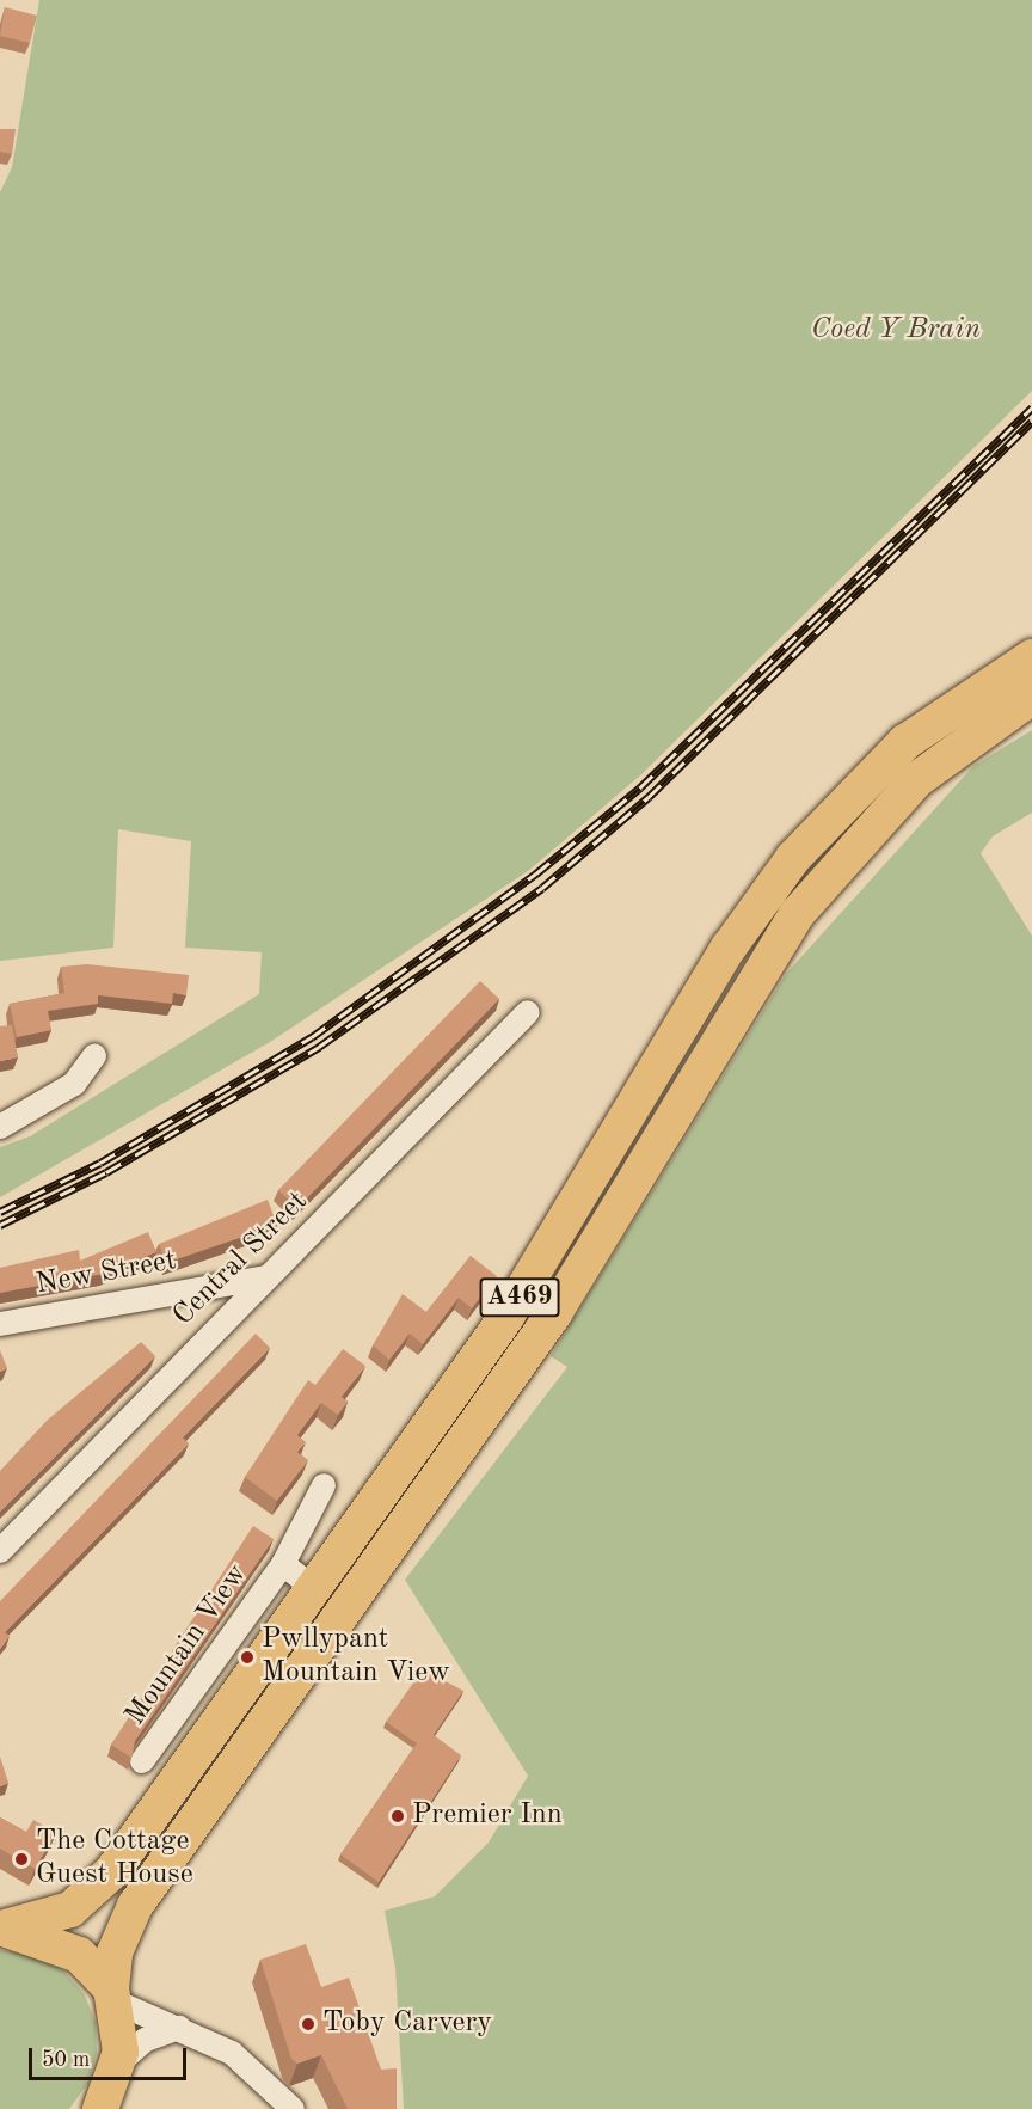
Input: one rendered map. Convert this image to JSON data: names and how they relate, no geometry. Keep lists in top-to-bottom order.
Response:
{
  "streets": {
    "main road": ["A469"],
    "street": ["Central Street", "New Street", "Mountain View"]
  },
  "crossings": [
    ["Central Street", "New Street"],
    ["A469", "Mountain View"]
  ],
  "parks": ["Coed Y Brain"],
  "places": [
    "Pwllypant Mountain View",
    "Premier Inn",
    "The Cottage Guest House",
    "Toby Carvery"
  ],
  "scale_bar": "50 m"
}
